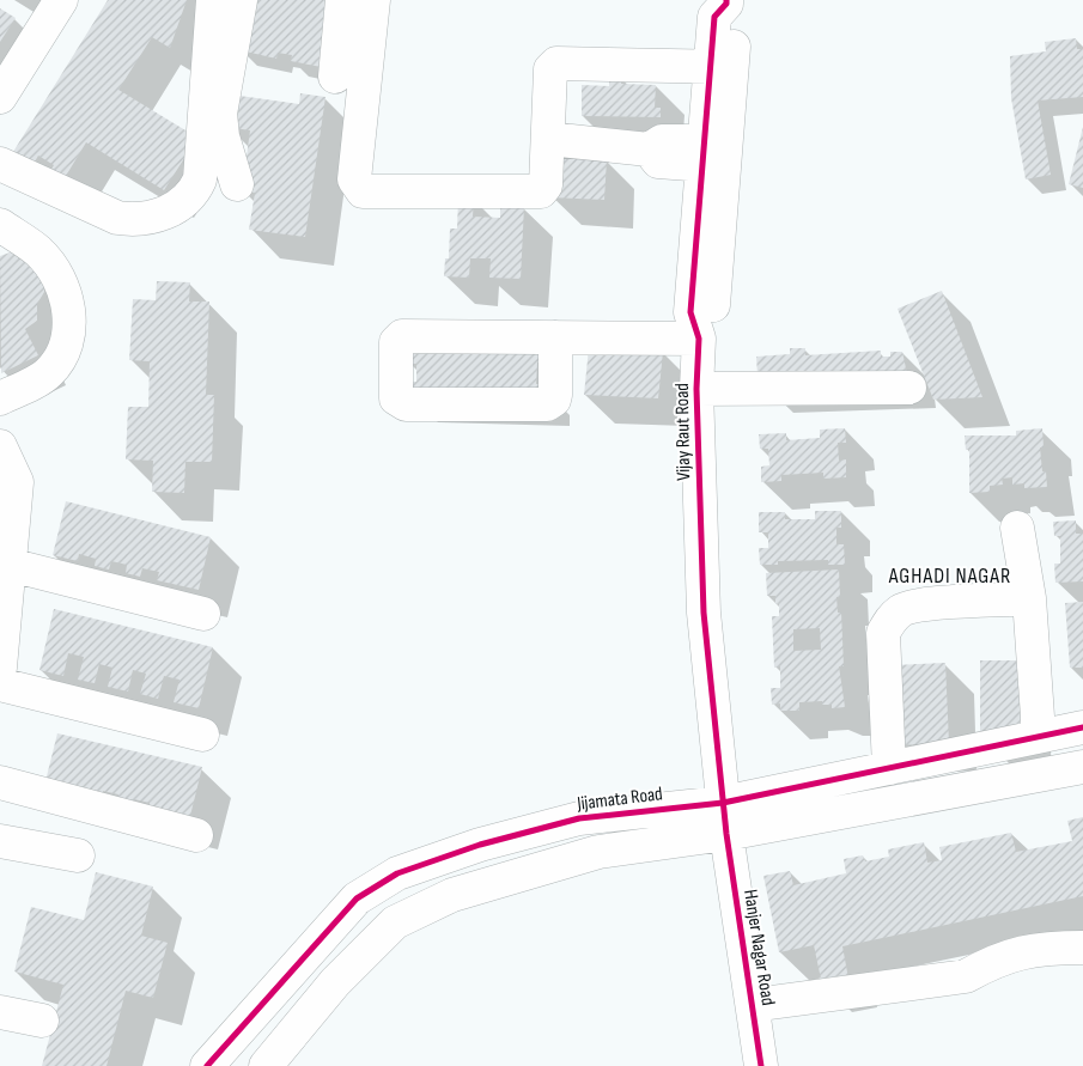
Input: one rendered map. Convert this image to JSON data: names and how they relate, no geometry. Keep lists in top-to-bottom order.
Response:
{
  "streets": {
    "street": ["Vijay Raut Road", "Jijamata Road", "Hanjer Nagar Road"]
  },
  "crossings": [
    ["Vijay Raut Road", "Jijamata Road"],
    ["Vijay Raut Road", "Hanjer Nagar Road"]
  ],
  "districts": ["AGHADI NAGAR"]
}
